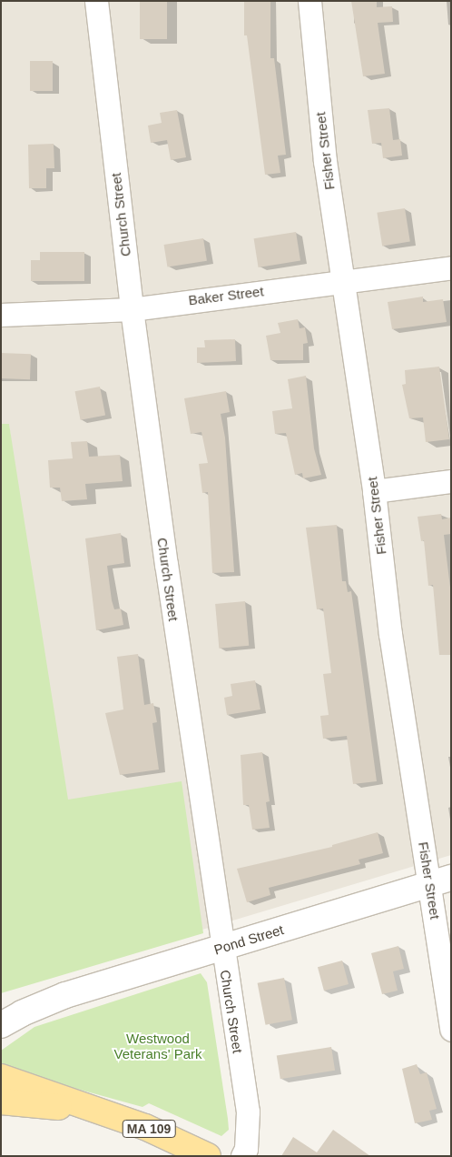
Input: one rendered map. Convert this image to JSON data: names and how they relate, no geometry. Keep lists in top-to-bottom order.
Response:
{
  "streets": {
    "main road": ["MA 109"],
    "street": [
      "Fisher Street",
      "Church Street",
      "Baker Street",
      "Pond Street"
    ]
  },
  "crossings": [
    ["Fisher Street", "Baker Street"],
    ["Fisher Street", "Pond Street"],
    ["Church Street", "Baker Street"],
    ["Church Street", "Pond Street"]
  ],
  "parks": ["Westwood Veterans' Park"]
}
